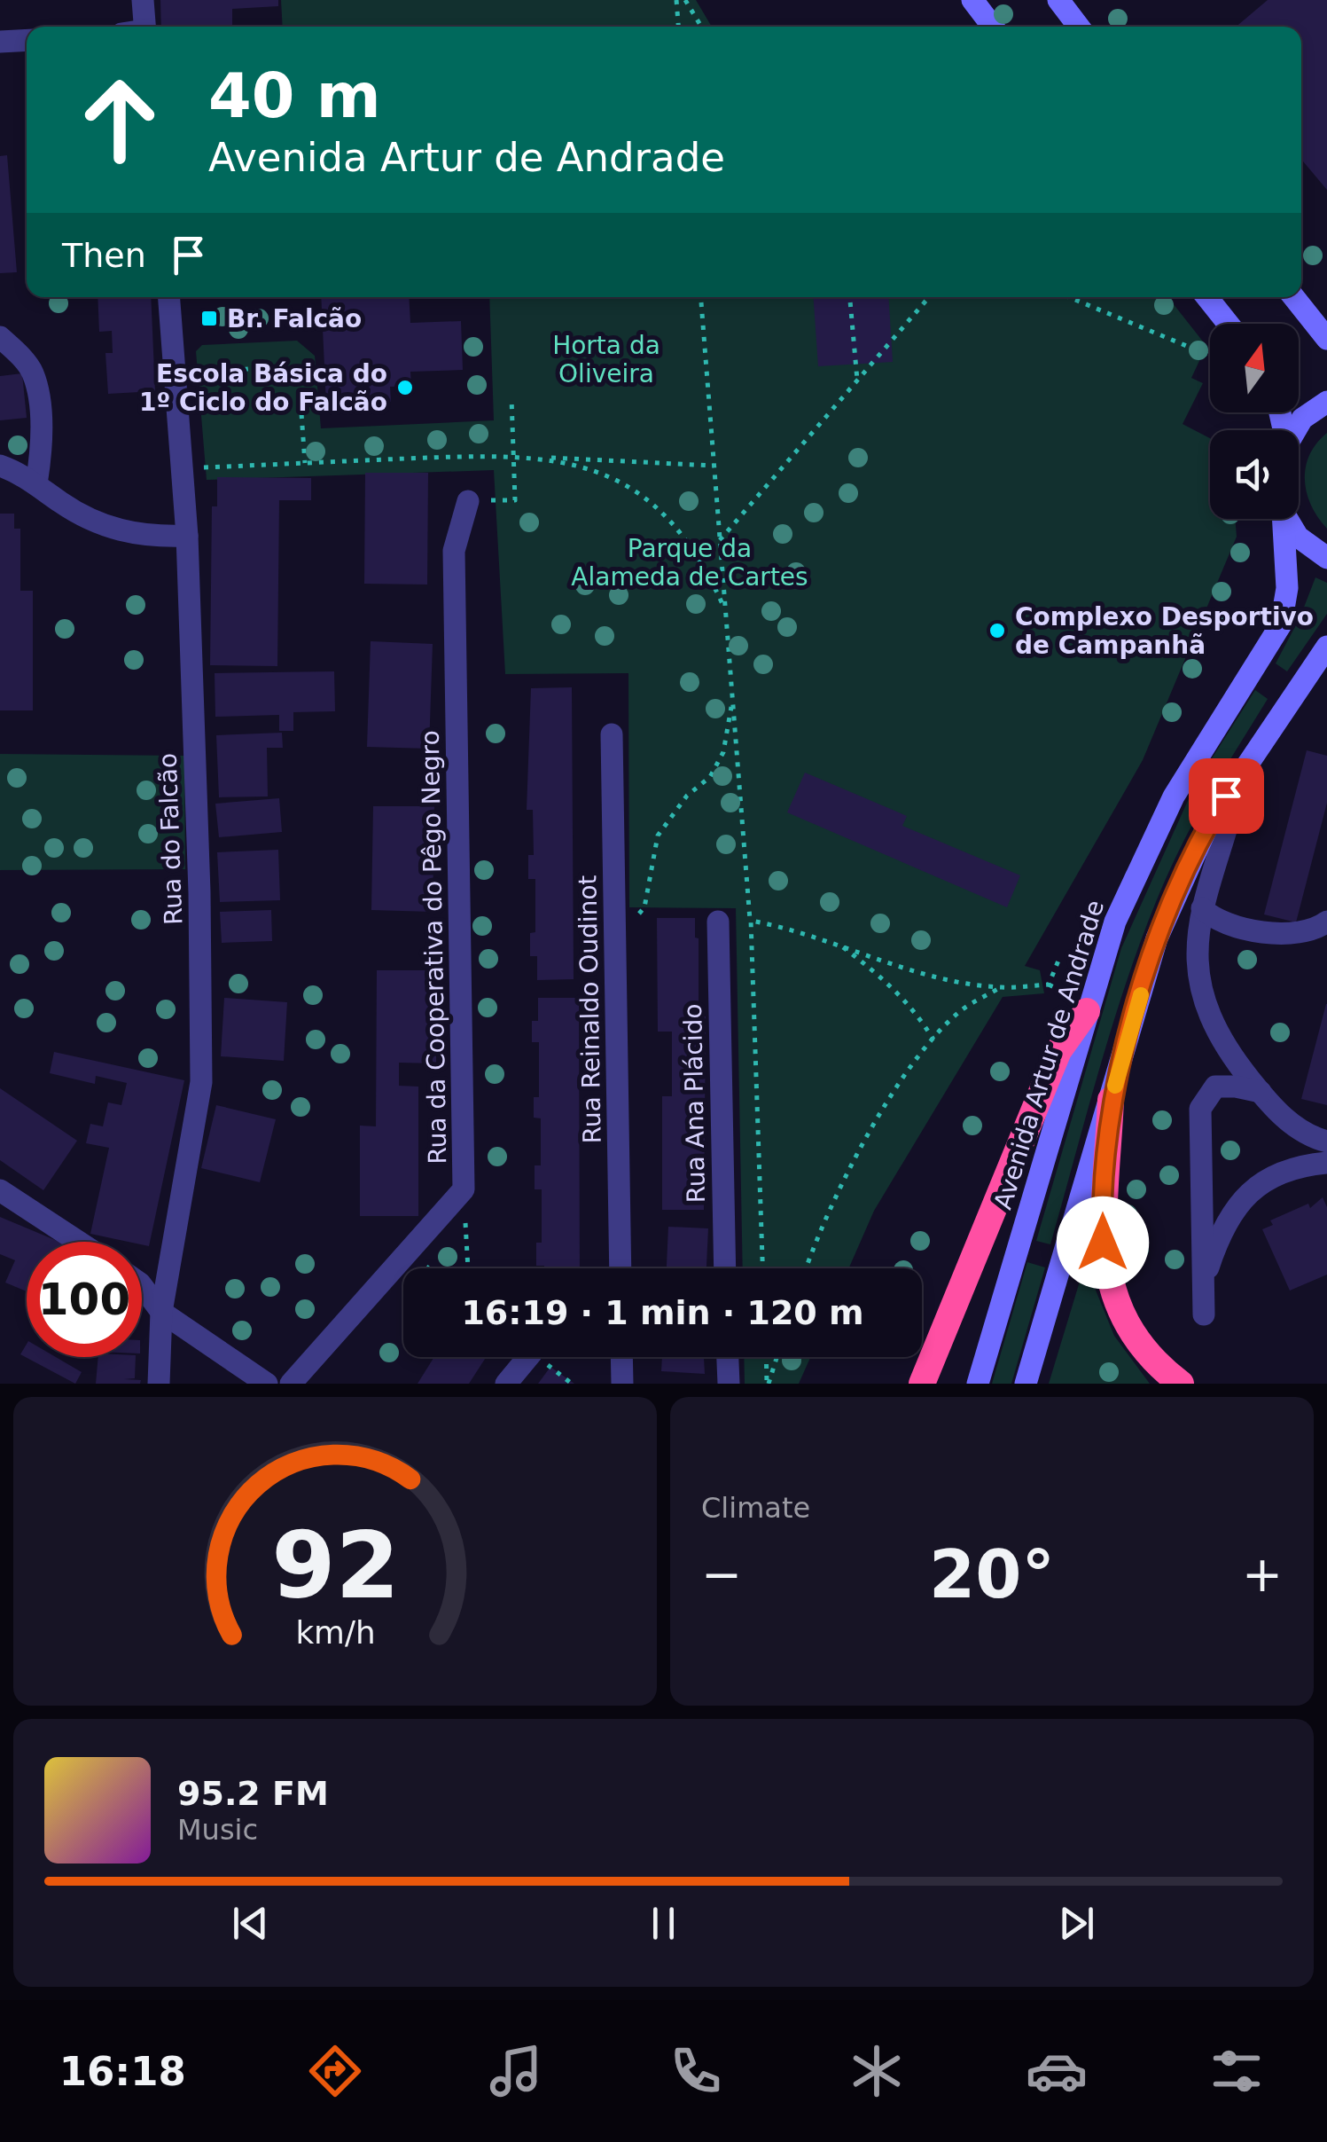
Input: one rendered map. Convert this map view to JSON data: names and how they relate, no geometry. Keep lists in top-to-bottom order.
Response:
{
  "streets": {
    "main road": ["Avenida Artur de Andrade"],
    "street": [
      "Rua do Falcão",
      "Rua da Cooperativa do Pêgo Negro",
      "Rua Reinaldo Oudinot",
      "Rua Ana Plácido"
    ]
  },
  "parks": ["Horta da Oliveira", "Parque da Alameda de Cartes"],
  "places": {
    "transit": ["Br. Falcão"],
    "other": ["Escola Básica do 1º Ciclo do Falcão", "Complexo Desportivo de Campanhã"]
  },
  "north": "top",
  "page": {
    "turn": ["40 m", "Avenida Artur de Andrade"],
    "then": "Then",
    "limit": "100",
    "trip": "16:19 · 1 min · 120 m",
    "tile": "Climate",
    "heat": ["−", "20°", "+"],
    "song": ["95.2 FM", "Music"],
    "tabs": "16:18",
    "gauge": ["92", "km/h"]
  }
}
